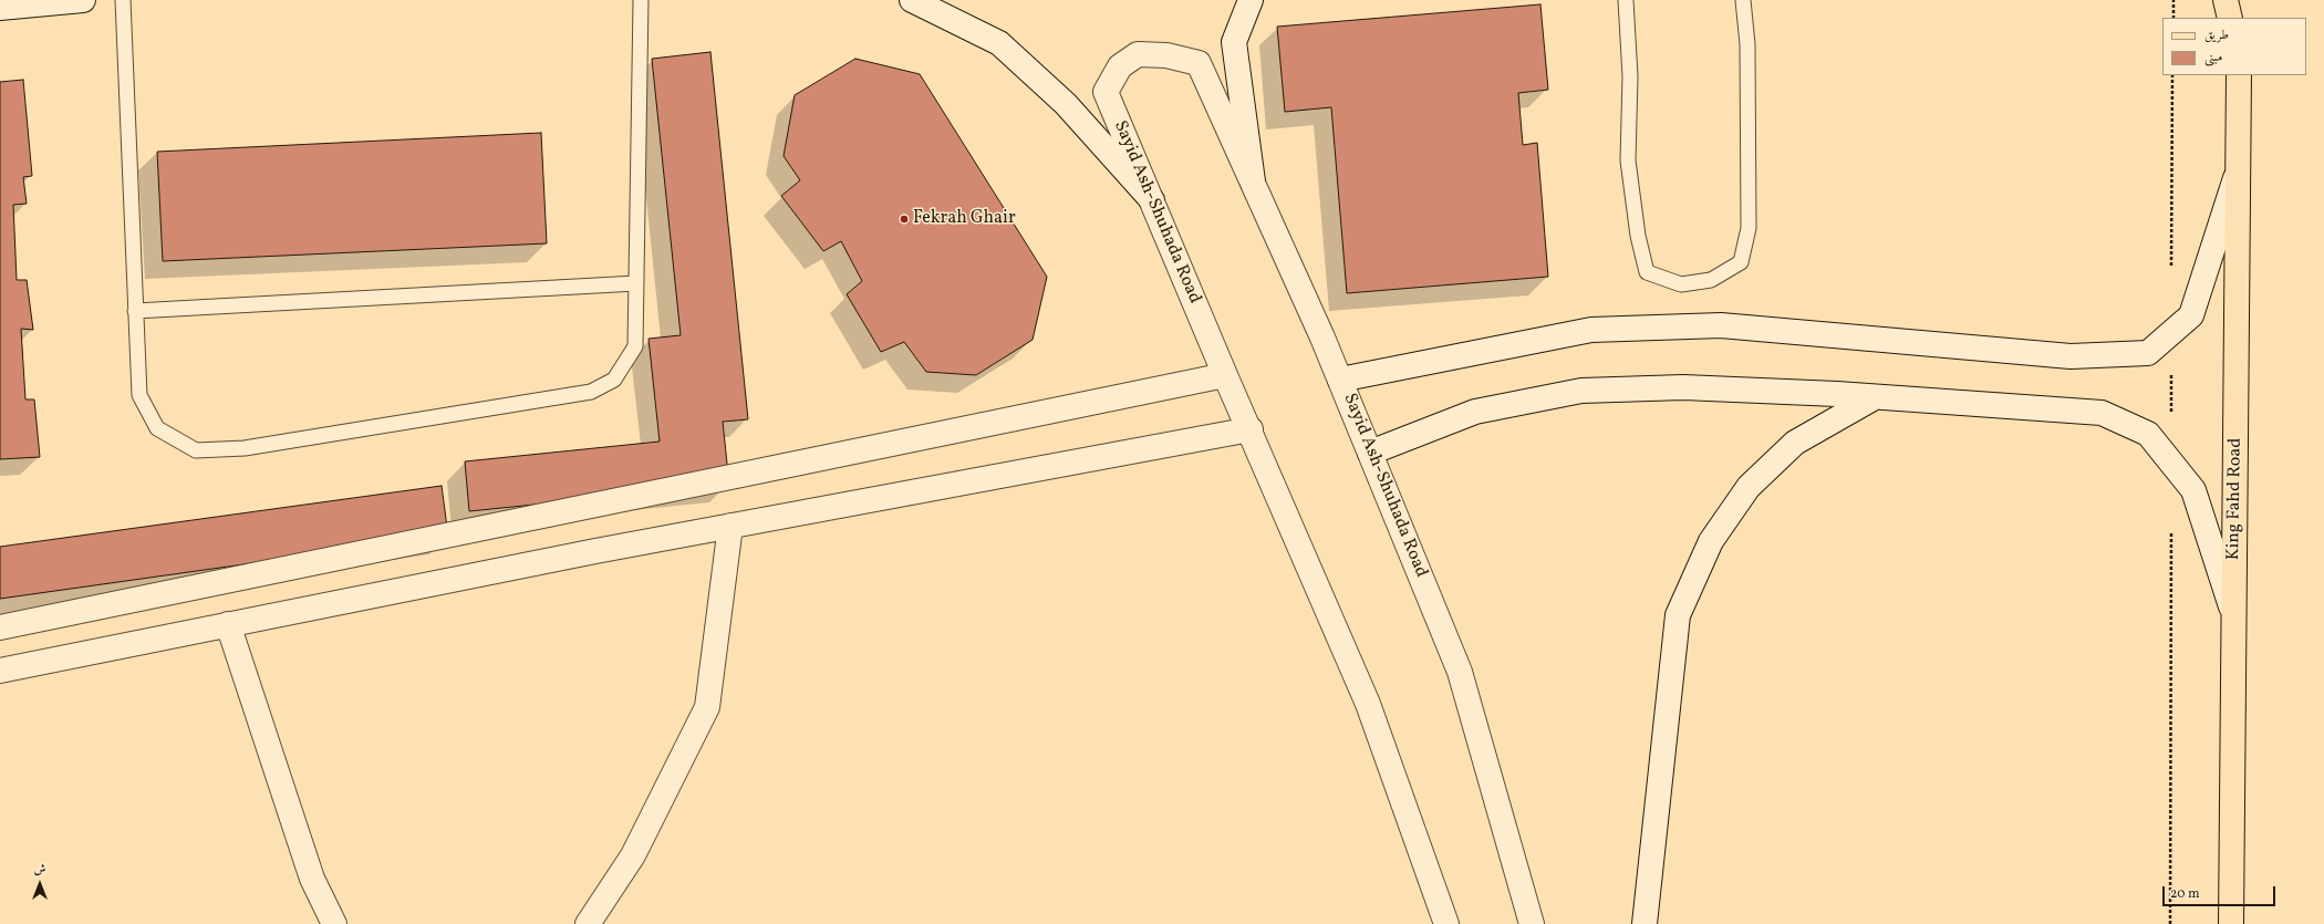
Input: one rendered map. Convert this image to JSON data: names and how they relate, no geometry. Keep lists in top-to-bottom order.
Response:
{
  "streets": {
    "main road": ["King Fahd Road"],
    "street": ["Sayid Ash-Shuhada Road"]
  },
  "places": ["Fekrah Ghair"],
  "legend": ["طريق", "مبنى"],
  "scale_bar": "20 m",
  "north": "top"
}
